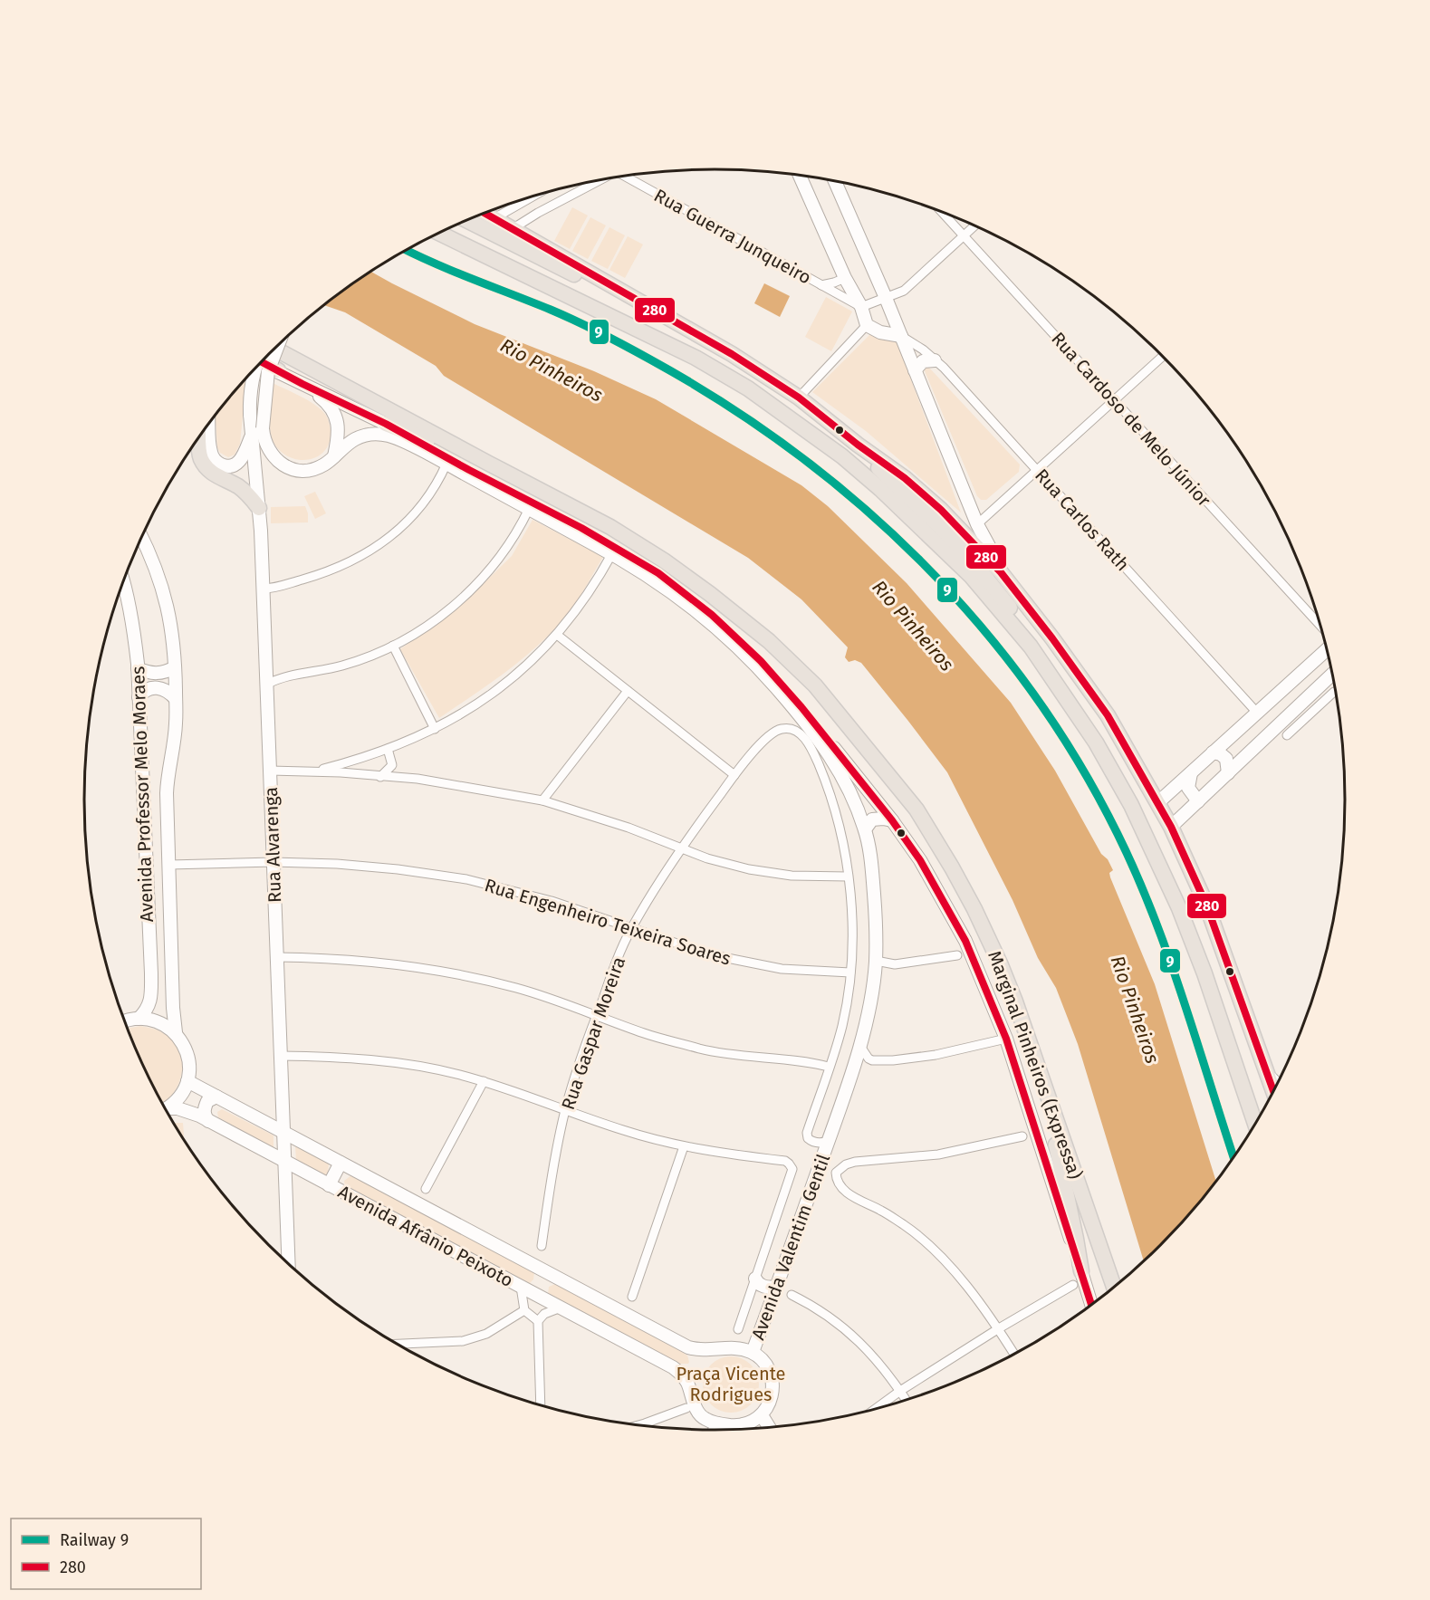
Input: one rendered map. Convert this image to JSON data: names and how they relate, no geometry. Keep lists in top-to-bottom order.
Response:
{
  "streets": {
    "highway": ["Marginal Pinheiros (Expressa)"],
    "main road": [
      "Avenida Professor Melo Moraes",
      "Rua Alvarenga",
      "Avenida Afrânio Peixoto",
      "Avenida Valentim Gentil"
    ],
    "street": [
      "Rua Guerra Junqueiro",
      "Rua Cardoso de Melo Júnior",
      "Rua Carlos Rath",
      "Rua Engenheiro Teixeira Soares",
      "Rua Gaspar Moreira"
    ]
  },
  "crossings": [
    ["Avenida Professor Melo Moraes", "Rua Engenheiro Teixeira Soares"],
    ["Rua Alvarenga", "Rua Engenheiro Teixeira Soares"],
    ["Rua Alvarenga", "Avenida Afrânio Peixoto"],
    ["Rua Engenheiro Teixeira Soares", "Rua Gaspar Moreira"],
    ["Rua Engenheiro Teixeira Soares", "Avenida Valentim Gentil"],
    ["Rua Gaspar Moreira", "Avenida Valentim Gentil"],
    ["Avenida Afrânio Peixoto", "Avenida Valentim Gentil"]
  ],
  "water": ["Rio Pinheiros"],
  "parks": ["Praça Vicente Rodrigues"],
  "lines": ["transit line 280", "rail line 9"],
  "legend": ["Railway 9", "280"]
}
